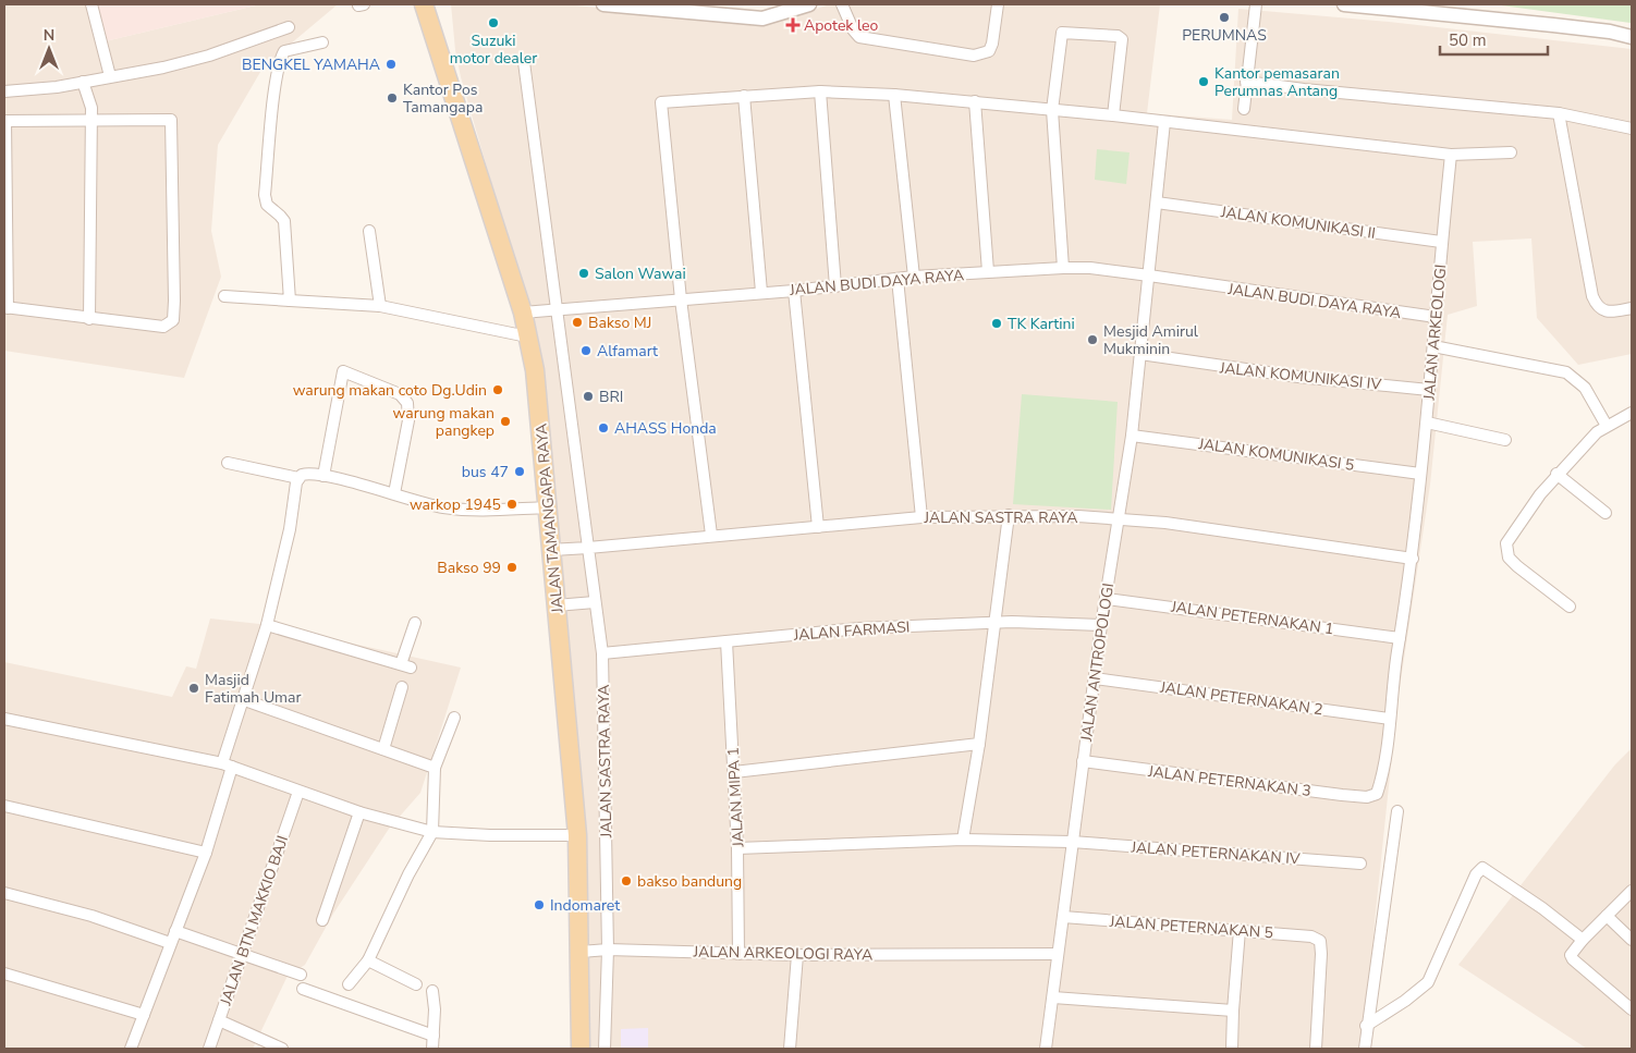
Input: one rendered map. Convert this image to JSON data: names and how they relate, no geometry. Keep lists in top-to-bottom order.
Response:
{
  "streets": {
    "main road": ["JALAN TAMANGAPA RAYA"],
    "street": [
      "JALAN KOMUNIKASI II",
      "JALAN BUDI DAYA RAYA",
      "JALAN ARKEOLOGI",
      "JALAN KOMUNIKASI IV",
      "JALAN KOMUNIKASI 5",
      "JALAN SASTRA RAYA",
      "JALAN PETERNAKAN 1",
      "JALAN FARMASI",
      "JALAN ANTROPOLOGI",
      "JALAN PETERNAKAN 2",
      "JALAN PETERNAKAN 3",
      "JALAN MIPA 1",
      "JALAN PETERNAKAN IV",
      "JALAN BTN MAKKIO BAJI",
      "JALAN PETERNAKAN 5",
      "JALAN ARKEOLOGI RAYA"
    ]
  },
  "crossings": [
    ["JALAN KOMUNIKASI II", "JALAN ARKEOLOGI"],
    ["JALAN KOMUNIKASI II", "JALAN ANTROPOLOGI"],
    ["JALAN BUDI DAYA RAYA", "JALAN ARKEOLOGI"],
    ["JALAN BUDI DAYA RAYA", "JALAN TAMANGAPA RAYA"],
    ["JALAN BUDI DAYA RAYA", "JALAN ANTROPOLOGI"],
    ["JALAN ARKEOLOGI", "JALAN KOMUNIKASI IV"],
    ["JALAN ARKEOLOGI", "JALAN KOMUNIKASI 5"],
    ["JALAN ARKEOLOGI", "JALAN SASTRA RAYA"],
    ["JALAN ARKEOLOGI", "JALAN PETERNAKAN 1"],
    ["JALAN ARKEOLOGI", "JALAN PETERNAKAN 2"],
    ["JALAN ARKEOLOGI", "JALAN PETERNAKAN 3"],
    ["JALAN KOMUNIKASI IV", "JALAN ANTROPOLOGI"],
    ["JALAN KOMUNIKASI 5", "JALAN ANTROPOLOGI"],
    ["JALAN SASTRA RAYA", "JALAN TAMANGAPA RAYA"],
    ["JALAN SASTRA RAYA", "JALAN FARMASI"],
    ["JALAN SASTRA RAYA", "JALAN ANTROPOLOGI"],
    ["JALAN SASTRA RAYA", "JALAN ARKEOLOGI RAYA"],
    ["JALAN PETERNAKAN 1", "JALAN ANTROPOLOGI"],
    ["JALAN FARMASI", "JALAN ANTROPOLOGI"],
    ["JALAN FARMASI", "JALAN MIPA 1"],
    ["JALAN ANTROPOLOGI", "JALAN PETERNAKAN 2"],
    ["JALAN ANTROPOLOGI", "JALAN PETERNAKAN 3"],
    ["JALAN ANTROPOLOGI", "JALAN PETERNAKAN IV"],
    ["JALAN ANTROPOLOGI", "JALAN PETERNAKAN 5"],
    ["JALAN ANTROPOLOGI", "JALAN ARKEOLOGI RAYA"],
    ["JALAN MIPA 1", "JALAN PETERNAKAN IV"],
    ["JALAN MIPA 1", "JALAN ARKEOLOGI RAYA"]
  ],
  "places": {
    "other": [
      "PERUMNAS",
      "Suzuki motor dealer",
      "BENGKEL YAMAHA",
      "Kantor pemasaran Perumnas Antang",
      "Kantor Pos Tamangapa",
      "Salon Wawai",
      "Bakso MJ",
      "TK Kartini",
      "Mesjid Amirul Mukminin",
      "Alfamart",
      "warung makan coto Dg.Udin",
      "BRI",
      "warung makan pangkep",
      "AHASS Honda",
      "bus 47",
      "warkop 1945",
      "Bakso 99",
      "Masjid Fatimah Umar",
      "bakso bandung",
      "Indomaret"
    ],
    "health": ["Apotek leo"]
  },
  "scale_bar": "50 m",
  "north": "top"
}
